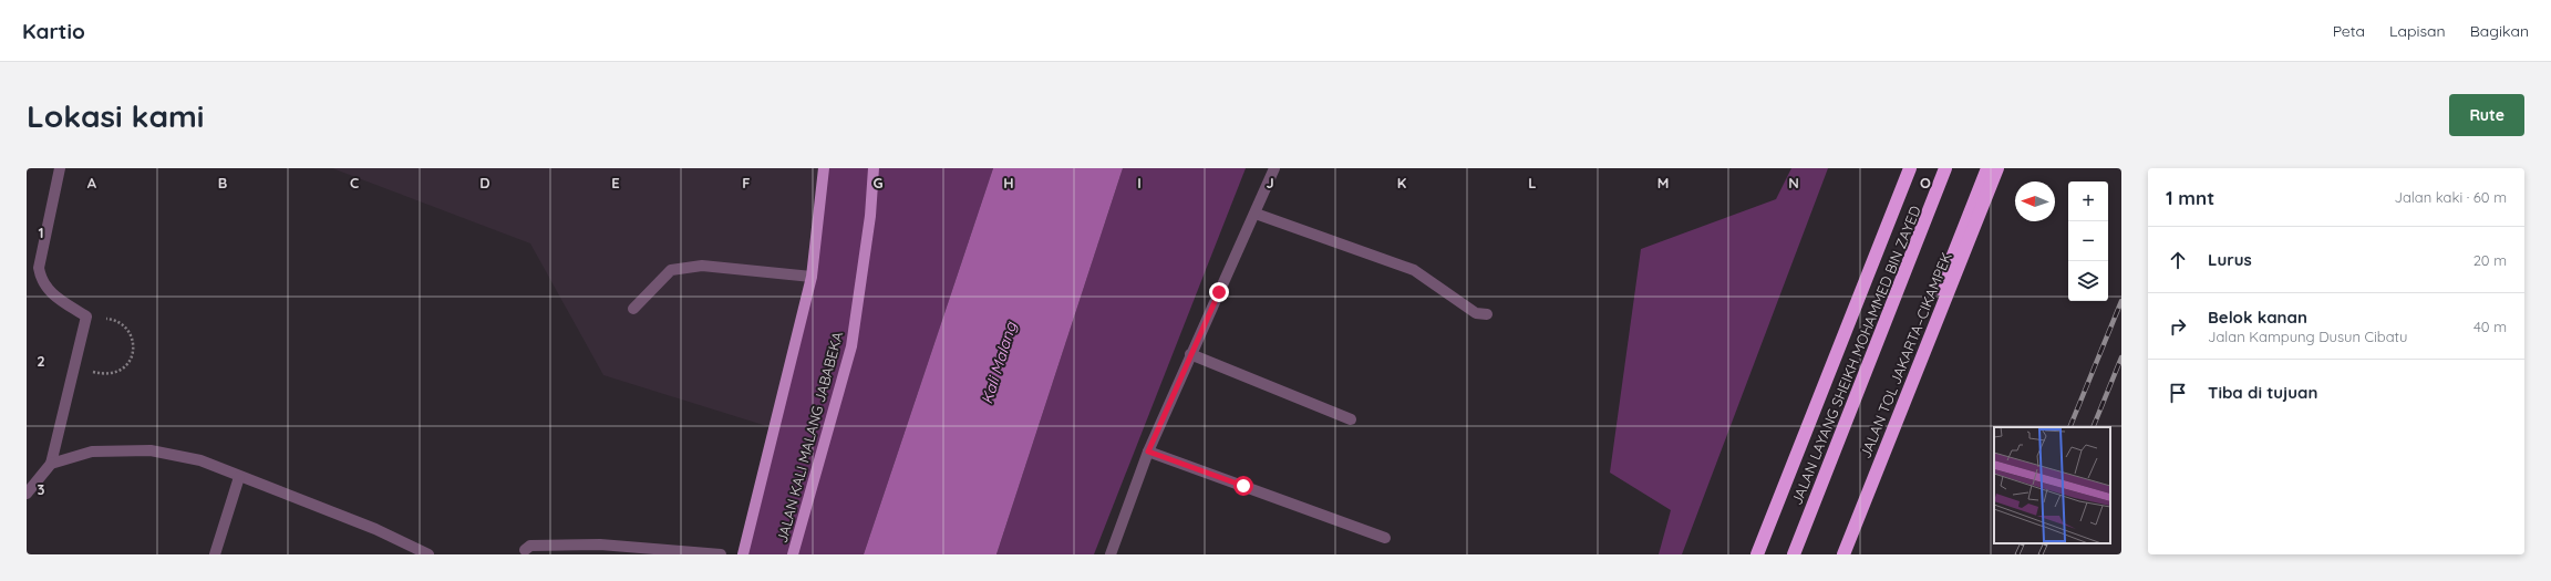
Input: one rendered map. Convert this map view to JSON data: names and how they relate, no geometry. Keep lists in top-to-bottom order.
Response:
{
  "streets": {
    "highway": ["JALAN LAYANG SHEIKH MOHAMMED BIN ZAYED", "JALAN TOL JAKARTA–CIKAMPEK"],
    "main road": ["JALAN KALI MALANG JABABEKA"]
  },
  "water": ["Kali Malang"],
  "north": "left",
  "page": {
    "header": "Kartio",
    "nav": ["Peta", "Lapisan", "Bagikan"],
    "buttons": "Rute",
    "title": "Lokasi kami",
    "heading": ["1 mnt", "Jalan kaki · 60 m"],
    "map_buttons": ["+", "−"],
    "list": [
      ["Lurus", "20 m"],
      ["Belok kanan", "Jalan Kampung Dusun Cibatu", "40 m"],
      "Tiba di tujuan"
    ]
  },
  "grid": {
    "columns": [
      "A",
      "B",
      "C",
      "D",
      "E",
      "F",
      "G",
      "H",
      "I",
      "J",
      "K",
      "L",
      "M",
      "N",
      "O"
    ],
    "rows": ["1", "2", "3"]
  }
}
